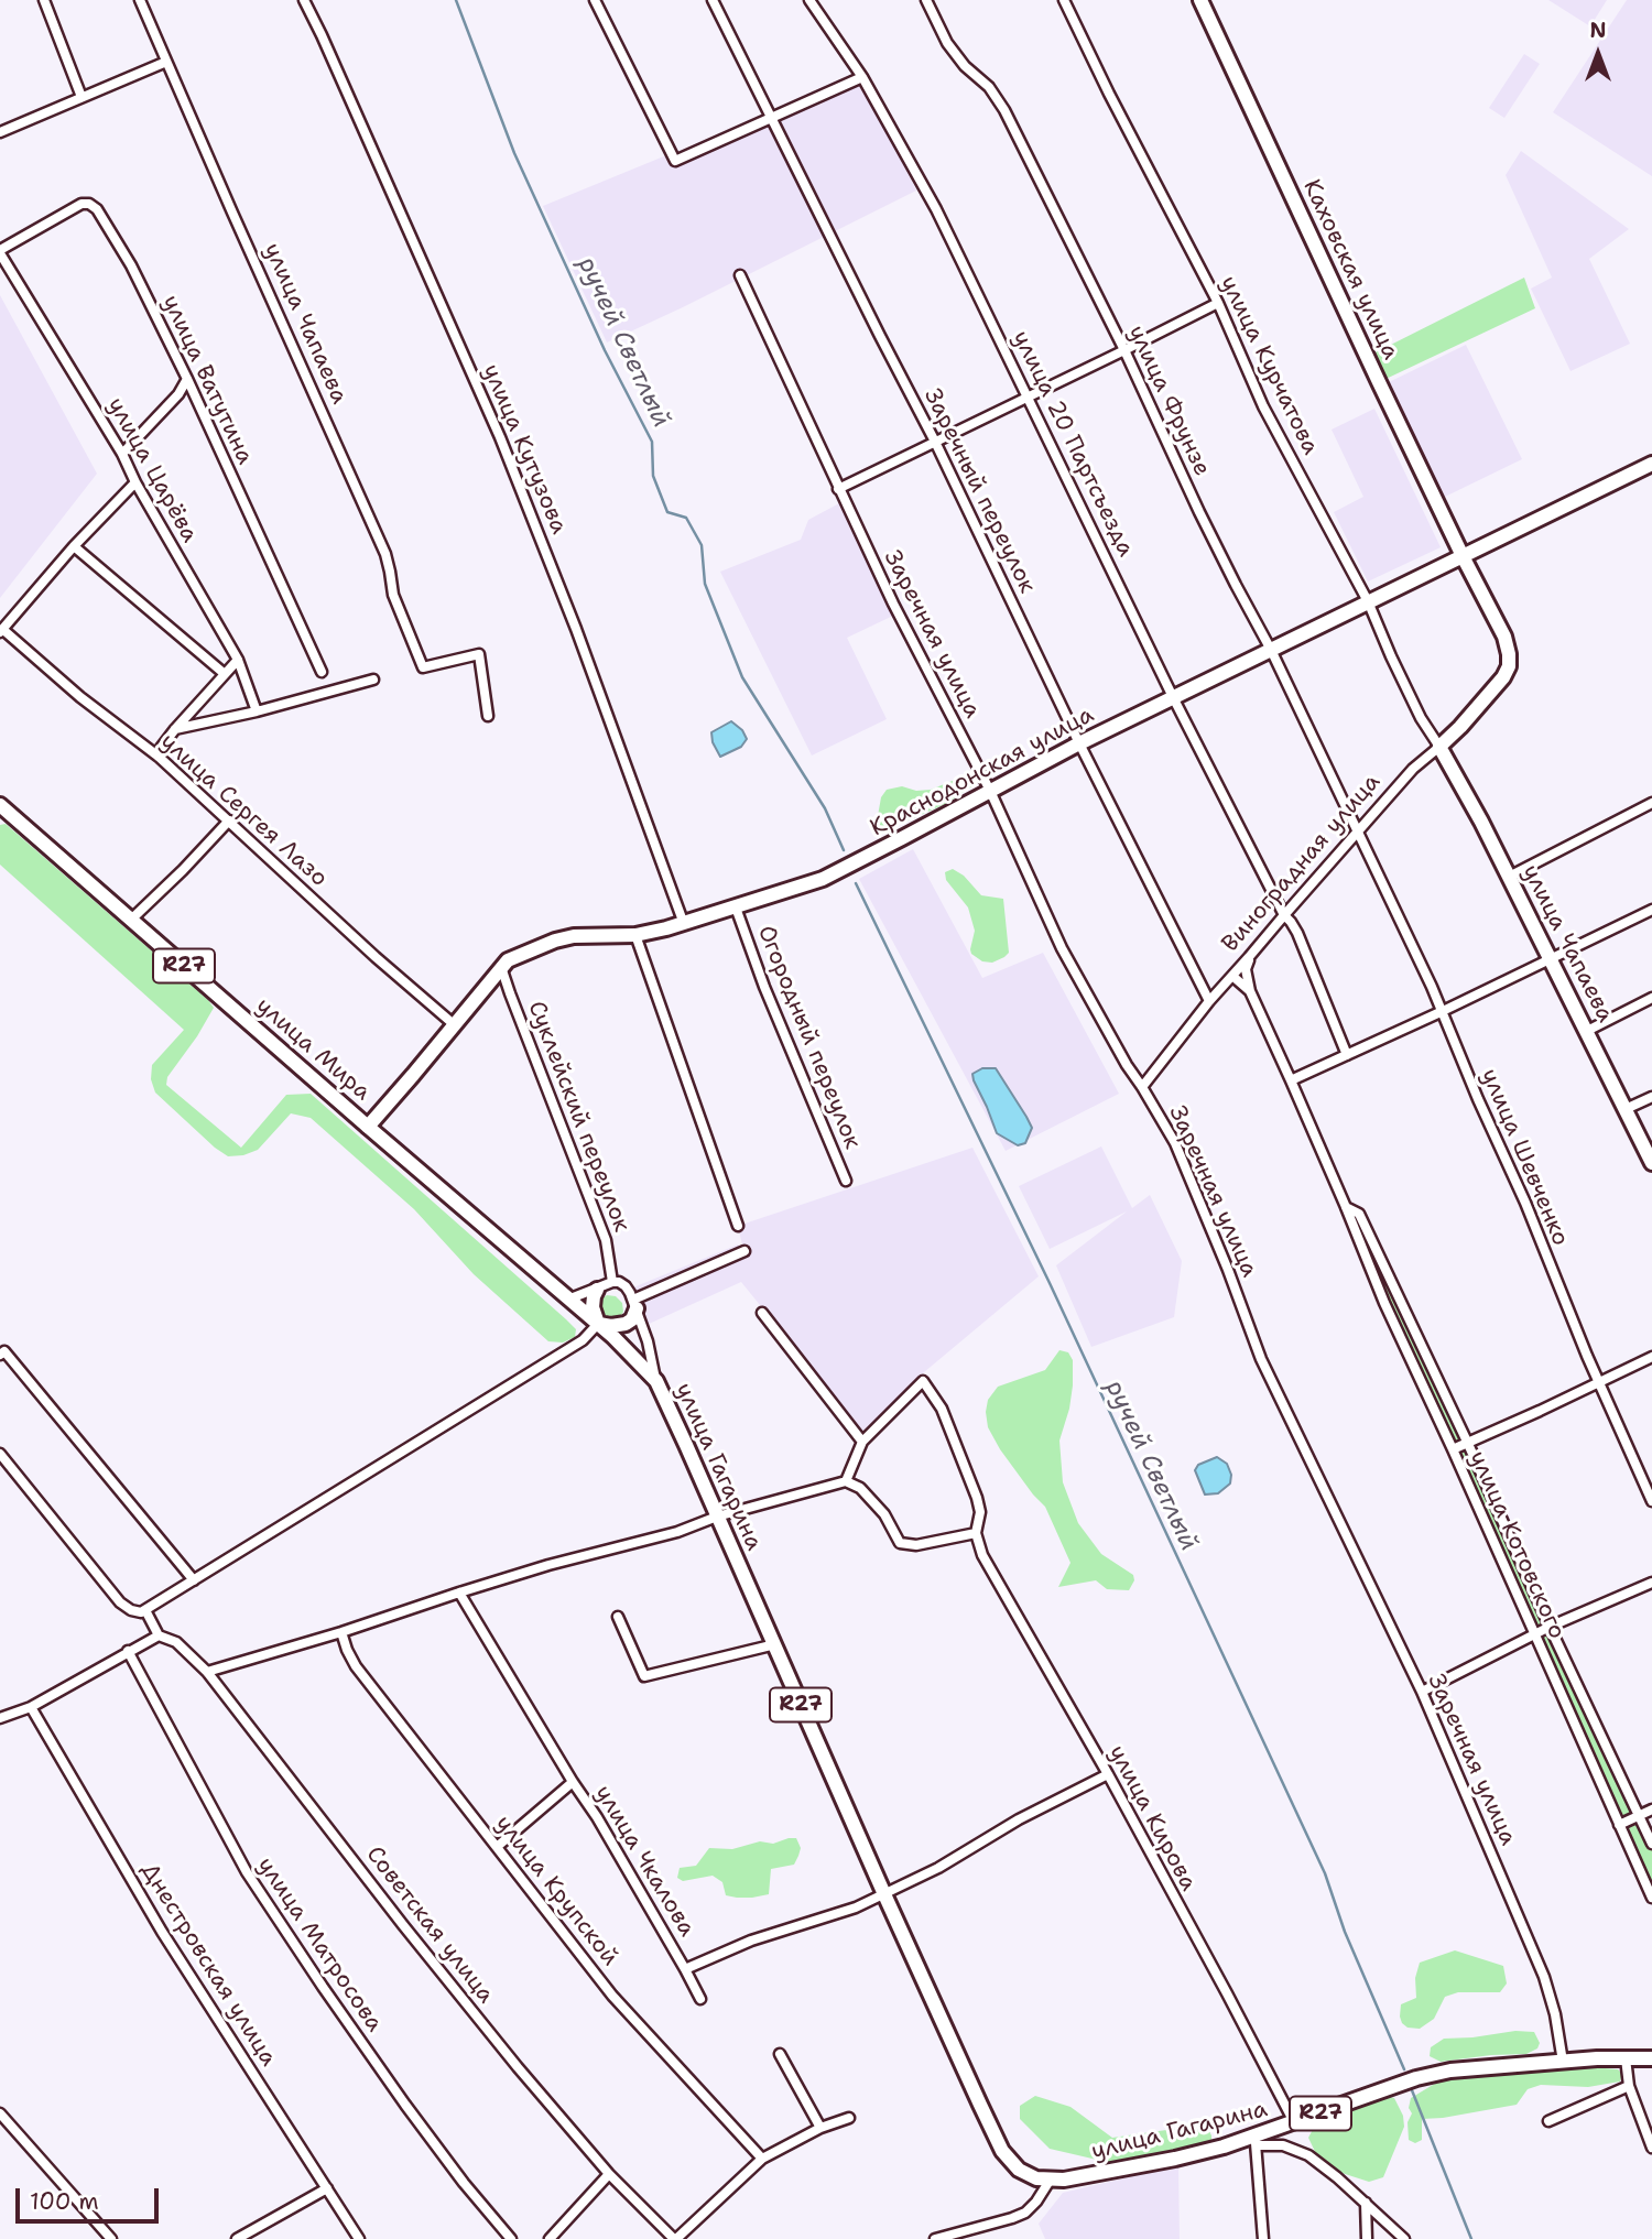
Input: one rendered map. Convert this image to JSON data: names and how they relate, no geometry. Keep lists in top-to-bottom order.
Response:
{
  "streets": {
    "street": [
      "Каховская улица",
      "улица Чапаева",
      "улица Курчатова",
      "улица Ватутина",
      "улица Фрунзе",
      "улица 20 Партсъезда",
      "улица Кутузова",
      "улица Царёва",
      "Заречный переулок",
      "Заречная улица",
      "Краснодонская улица",
      "улица Сергея Лазо",
      "Виноградная улица",
      "R27",
      "Огородный переулок",
      "улица Мира",
      "Суклейский переулок",
      "улица Шевченко",
      "улица Гагарина",
      "улица Котовского",
      "улица Кирова",
      "улица Чкалова",
      "улица Крупской",
      "Советская улица",
      "улица Матросова",
      "Днестровская улица"
    ]
  },
  "crossings": [
    ["Каховская улица", "Краснодонская улица"],
    ["Каховская улица", "Виноградная улица"],
    ["улица Чапаева", "улица Курчатова"],
    ["улица Чапаева", "Виноградная улица"],
    ["улица Курчатова", "Краснодонская улица"],
    ["улица Курчатова", "Виноградная улица"],
    ["улица Ватутина", "улица Царёва"],
    ["улица Фрунзе", "Краснодонская улица"],
    ["улица Фрунзе", "Виноградная улица"],
    ["улица Фрунзе", "улица Шевченко"],
    ["улица 20 Партсъезда", "Краснодонская улица"],
    ["улица 20 Партсъезда", "Виноградная улица"],
    ["улица Кутузова", "Краснодонская улица"],
    ["Заречный переулок", "Краснодонская улица"],
    ["Заречный переулок", "Виноградная улица"],
    ["Заречная улица", "Краснодонская улица"],
    ["Заречная улица", "Виноградная улица"],
    ["Заречная улица", "улица Гагарина"],
    ["Краснодонская улица", "улица Сергея Лазо"],
    ["Краснодонская улица", "Огородный переулок"],
    ["Краснодонская улица", "улица Мира"],
    ["Краснодонская улица", "Суклейский переулок"],
    ["Виноградная улица", "улица Шевченко"],
    ["Виноградная улица", "улица Котовского"],
    ["улица Мира", "Суклейский переулок"],
    ["улица Мира", "улица Гагарина"],
    ["Суклейский переулок", "улица Гагарина"],
    ["улица Гагарина", "улица Кирова"],
    ["улица Гагарина", "улица Чкалова"]
  ],
  "water": ["ручей Светлый"],
  "scale_bar": "100 m",
  "north": "top"
}
